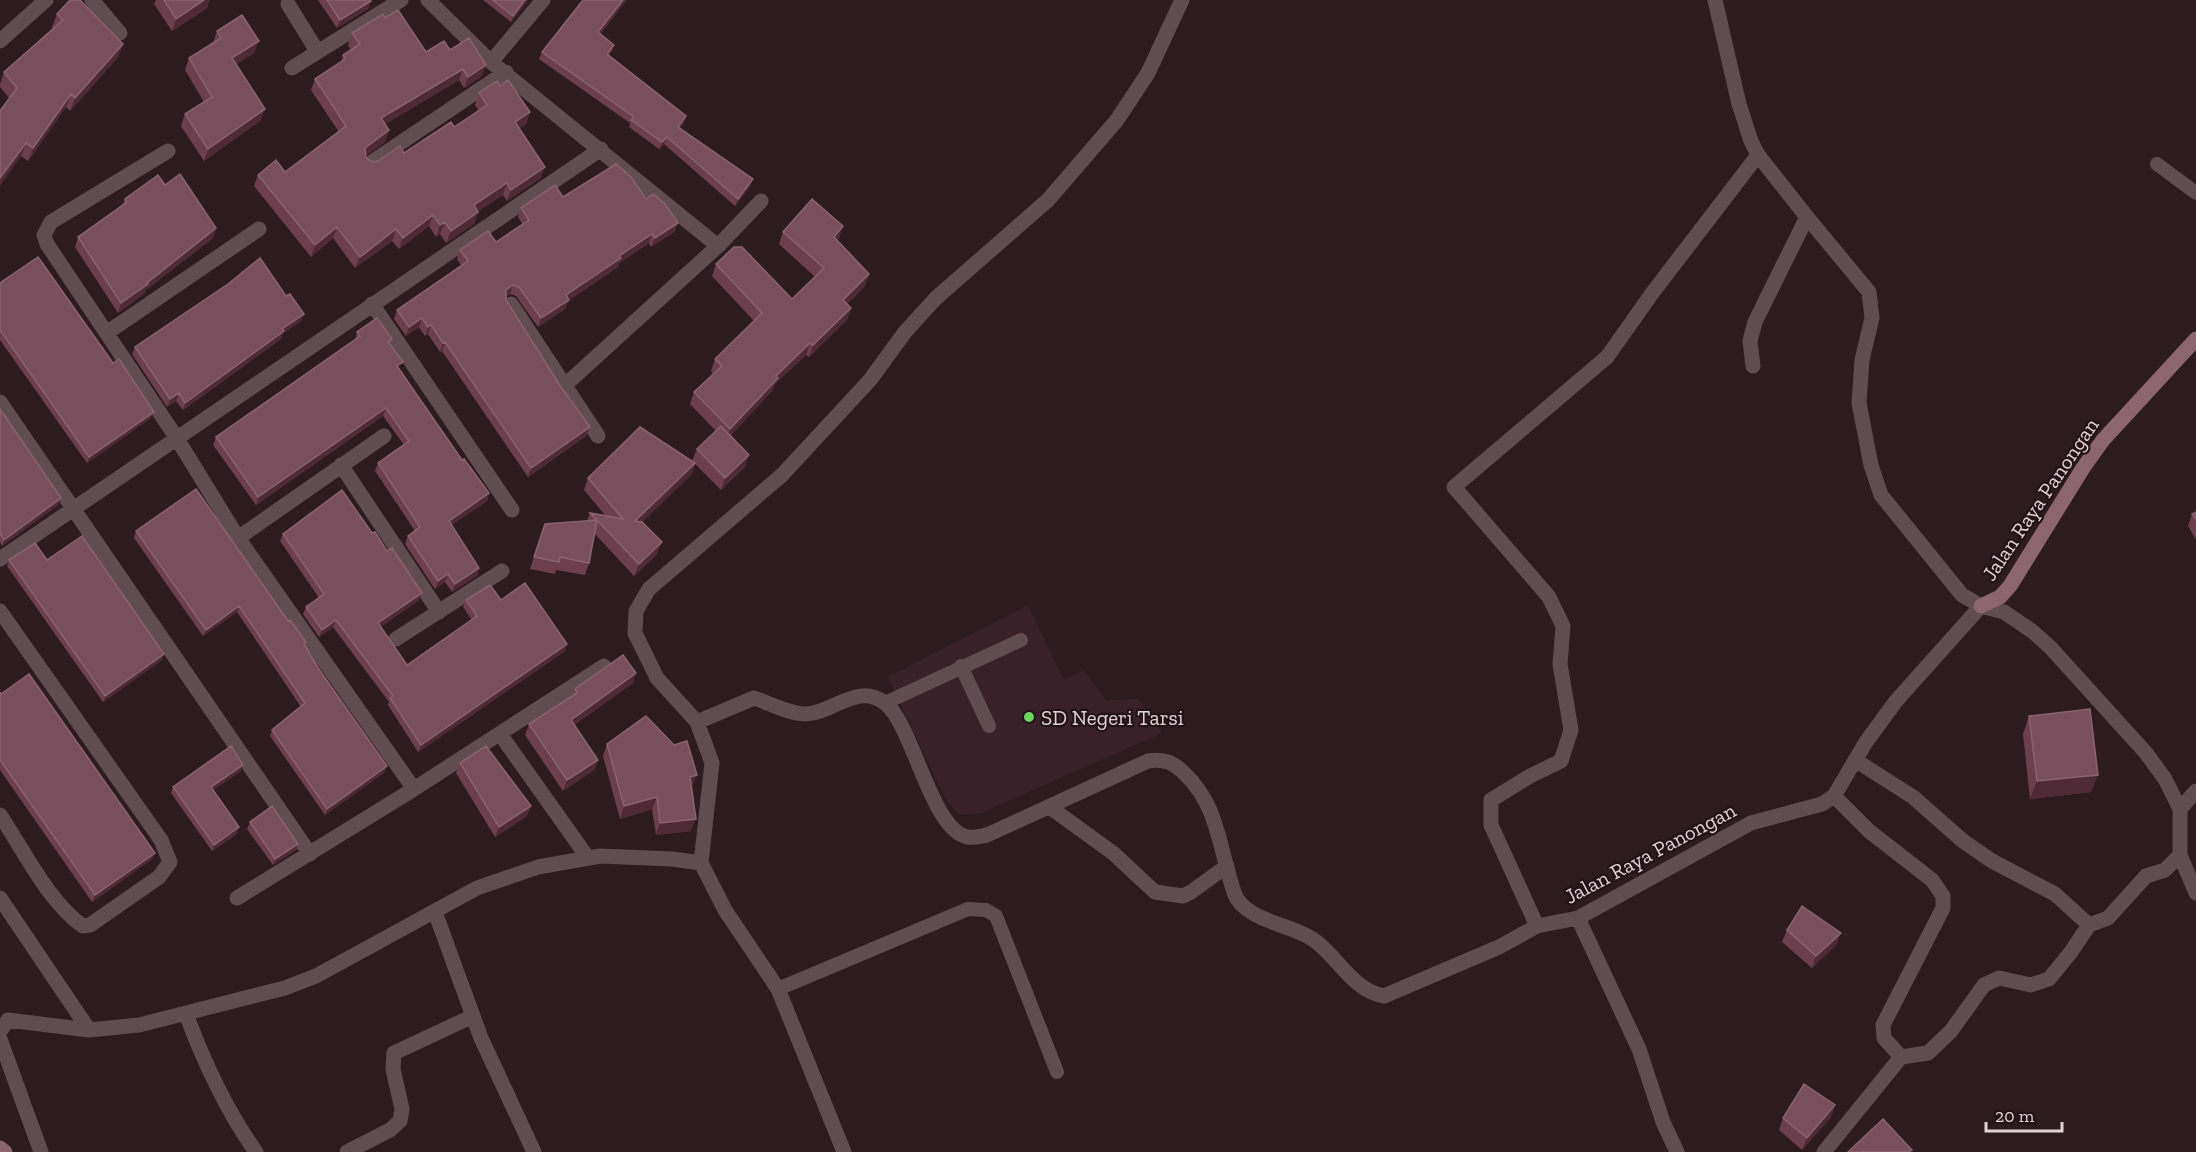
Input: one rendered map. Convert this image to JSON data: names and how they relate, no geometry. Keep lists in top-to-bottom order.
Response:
{
  "streets": {
    "street": ["Jalan Raya Panongan"]
  },
  "places": ["SD Negeri Tarsi"],
  "scale_bar": "20 m"
}
